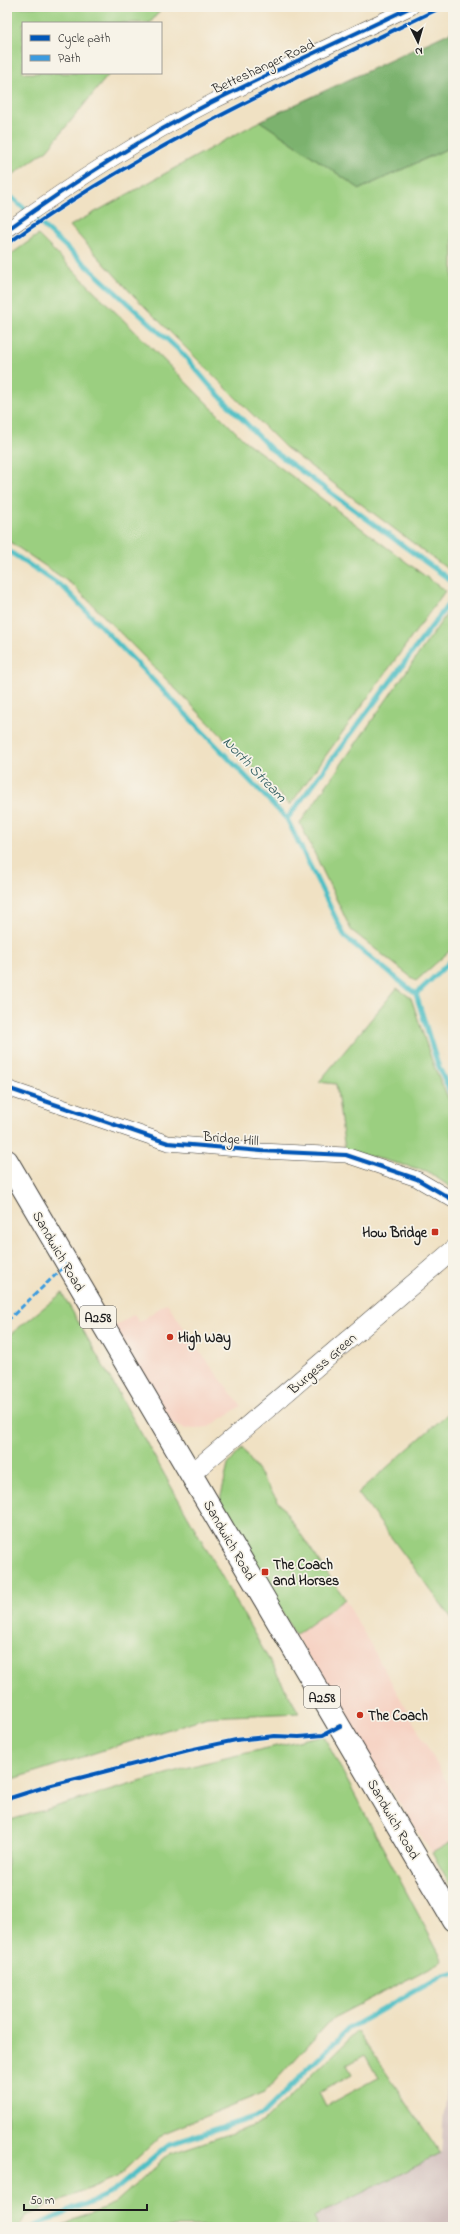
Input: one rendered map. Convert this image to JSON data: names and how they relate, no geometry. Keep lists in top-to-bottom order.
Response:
{
  "streets": {
    "main road": ["Sandwich Road", "A258"],
    "street": ["Betteshanger Road", "Bridge Hill", "Burgess Green"]
  },
  "crossings": [
    ["Sandwich Road", "Burgess Green"]
  ],
  "water": ["North Stream"],
  "places": {
    "transit": ["How Bridge", "The Coach and Horses"],
    "other": ["High Way", "The Coach"]
  },
  "legend": ["Cycle path", "Path"],
  "scale_bar": "50 m",
  "north": "bottom"
}
